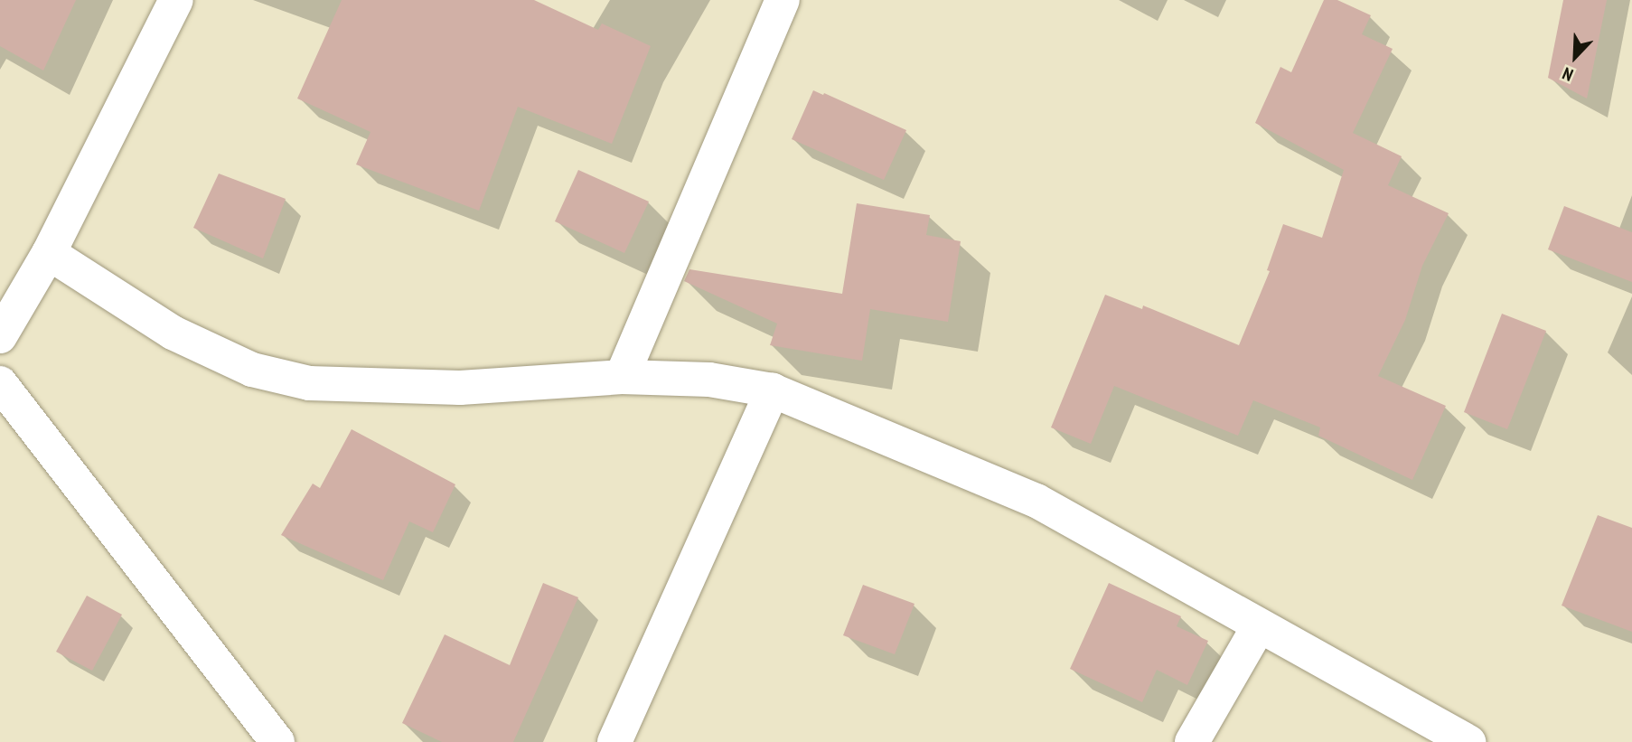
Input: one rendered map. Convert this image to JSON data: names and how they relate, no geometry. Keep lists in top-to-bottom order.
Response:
{
  "north": "bottom left"
}
